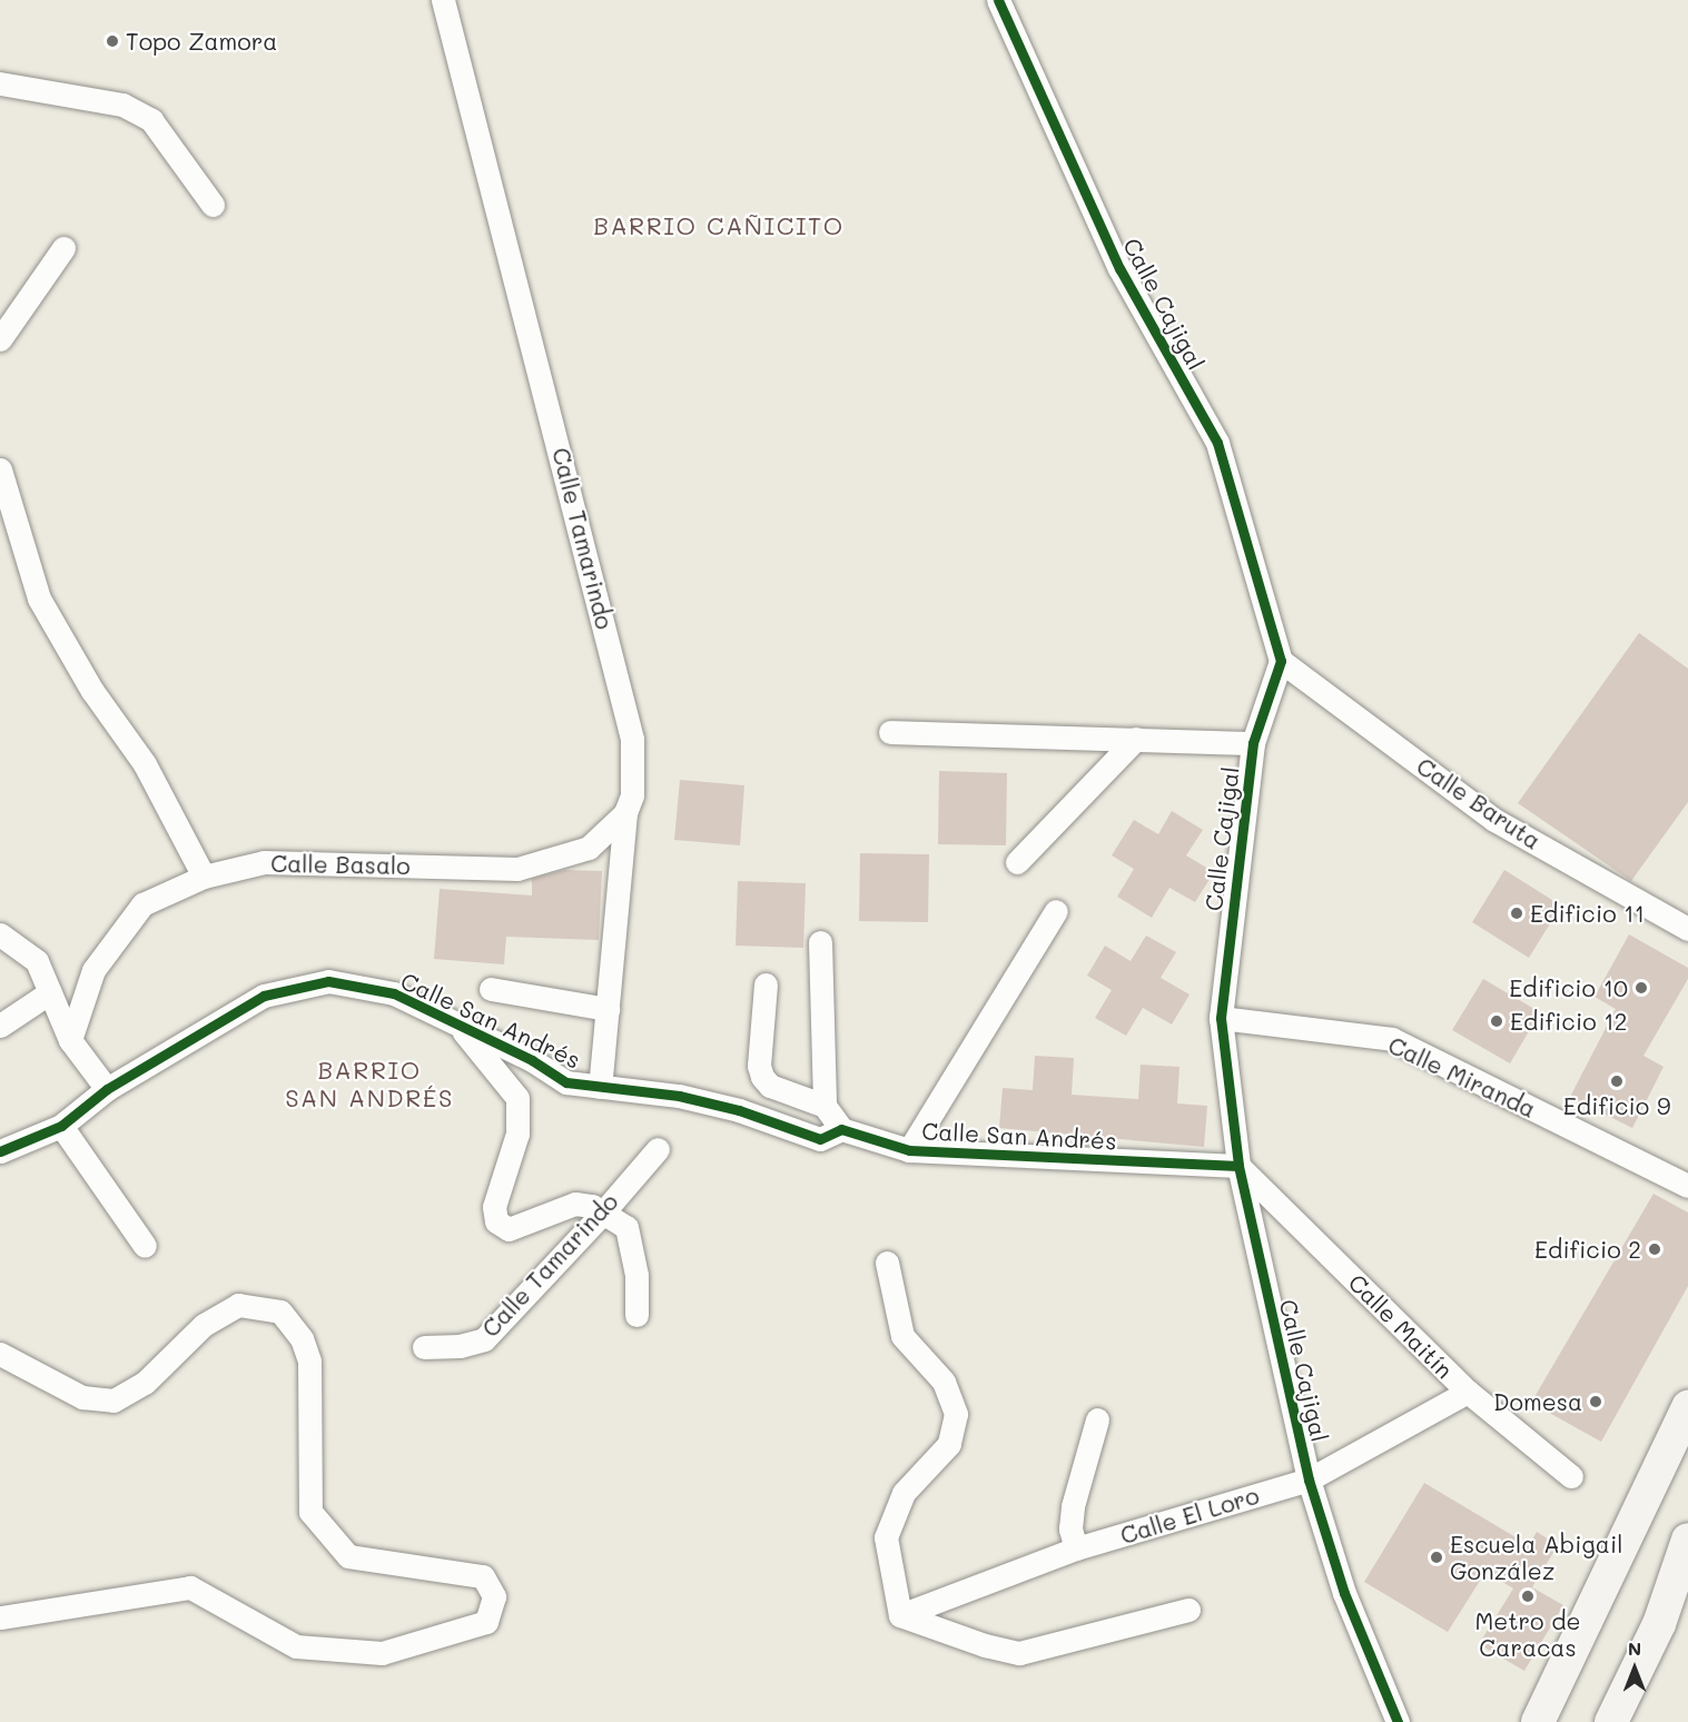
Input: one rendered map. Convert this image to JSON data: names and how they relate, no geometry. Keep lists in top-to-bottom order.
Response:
{
  "streets": {
    "street": [
      "Calle Cajigal",
      "Calle Tamarindo",
      "Calle Baruta",
      "Calle Basalo",
      "Calle San Andrés",
      "Calle Miranda",
      "Calle Maitín",
      "Calle El Loro"
    ]
  },
  "crossings": [
    ["Calle Cajigal", "Calle Baruta"],
    ["Calle Cajigal", "Calle San Andrés"],
    ["Calle Cajigal", "Calle Miranda"],
    ["Calle Cajigal", "Calle Maitín"],
    ["Calle Cajigal", "Calle El Loro"],
    ["Calle Tamarindo", "Calle Basalo"],
    ["Calle Tamarindo", "Calle San Andrés"],
    ["Calle San Andrés", "Calle Maitín"],
    ["Calle Maitín", "Calle El Loro"]
  ],
  "districts": ["BARRIO CAÑICITO", "BARRIO SAN ANDRÉS"],
  "places": [
    "Topo Zamora",
    "Edificio 11",
    "Edificio 10",
    "Edificio 12",
    "Edificio 9",
    "Edificio 2",
    "Domesa",
    "Escuela Abigail González",
    "Metro de Caracas"
  ],
  "north": "top"
}
